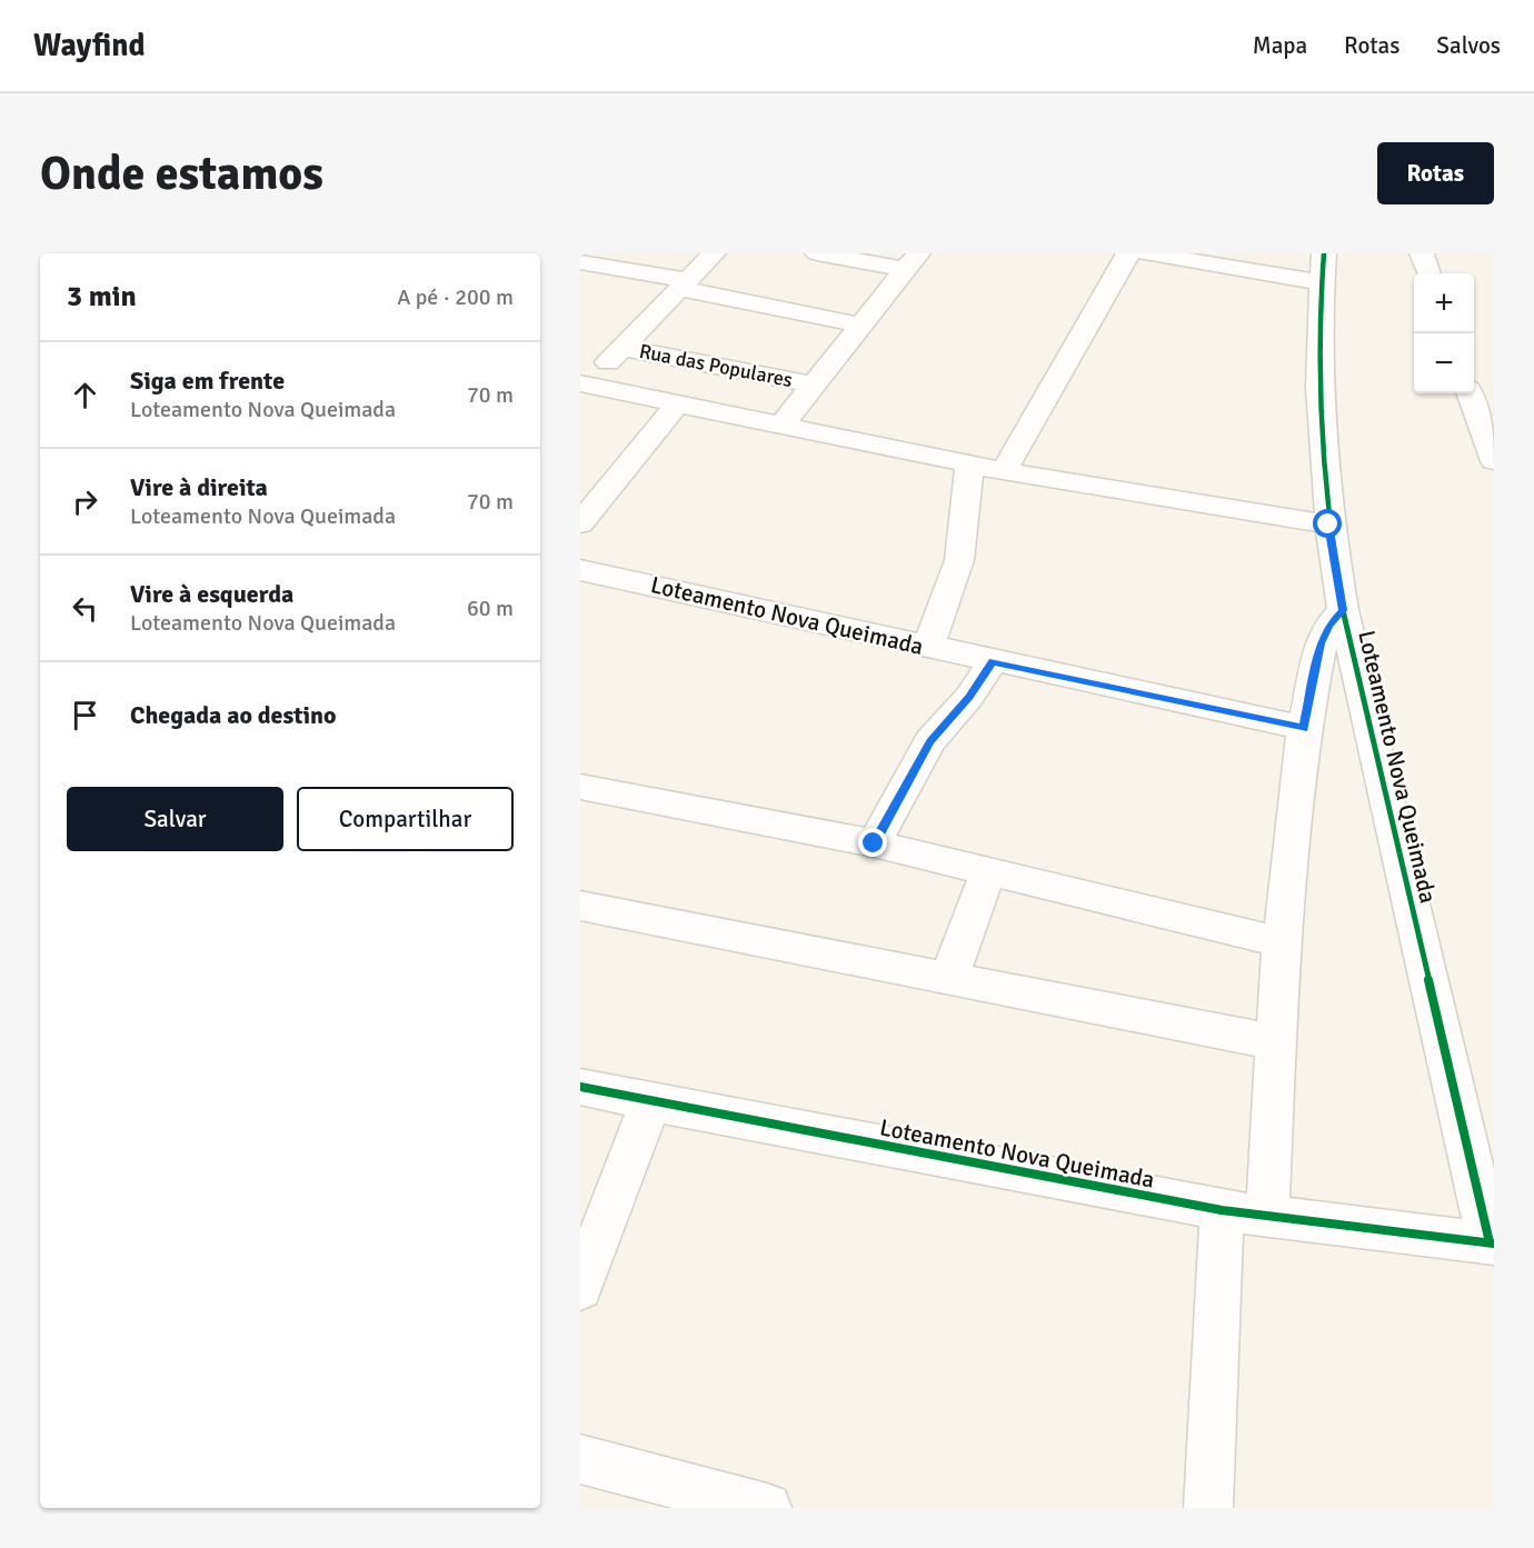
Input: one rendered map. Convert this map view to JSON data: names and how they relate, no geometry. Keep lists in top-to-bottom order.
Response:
{
  "streets": {
    "street": ["Rua das Populares", "Loteamento Nova Queimada"]
  },
  "page": {
    "header": "Wayfind",
    "nav": ["Mapa", "Rotas", "Salvos"],
    "buttons": [
      "Rotas",
      ["Salvar", "Compartilhar"]
    ],
    "title": "Onde estamos",
    "heading": ["3 min", "A pé · 200 m"],
    "map_buttons": ["+", "−"],
    "list": [
      ["Siga em frente", "Loteamento Nova Queimada", "70 m"],
      ["Vire à direita", "Loteamento Nova Queimada", "70 m"],
      ["Vire à esquerda", "Loteamento Nova Queimada", "60 m"],
      "Chegada ao destino"
    ]
  }
}
